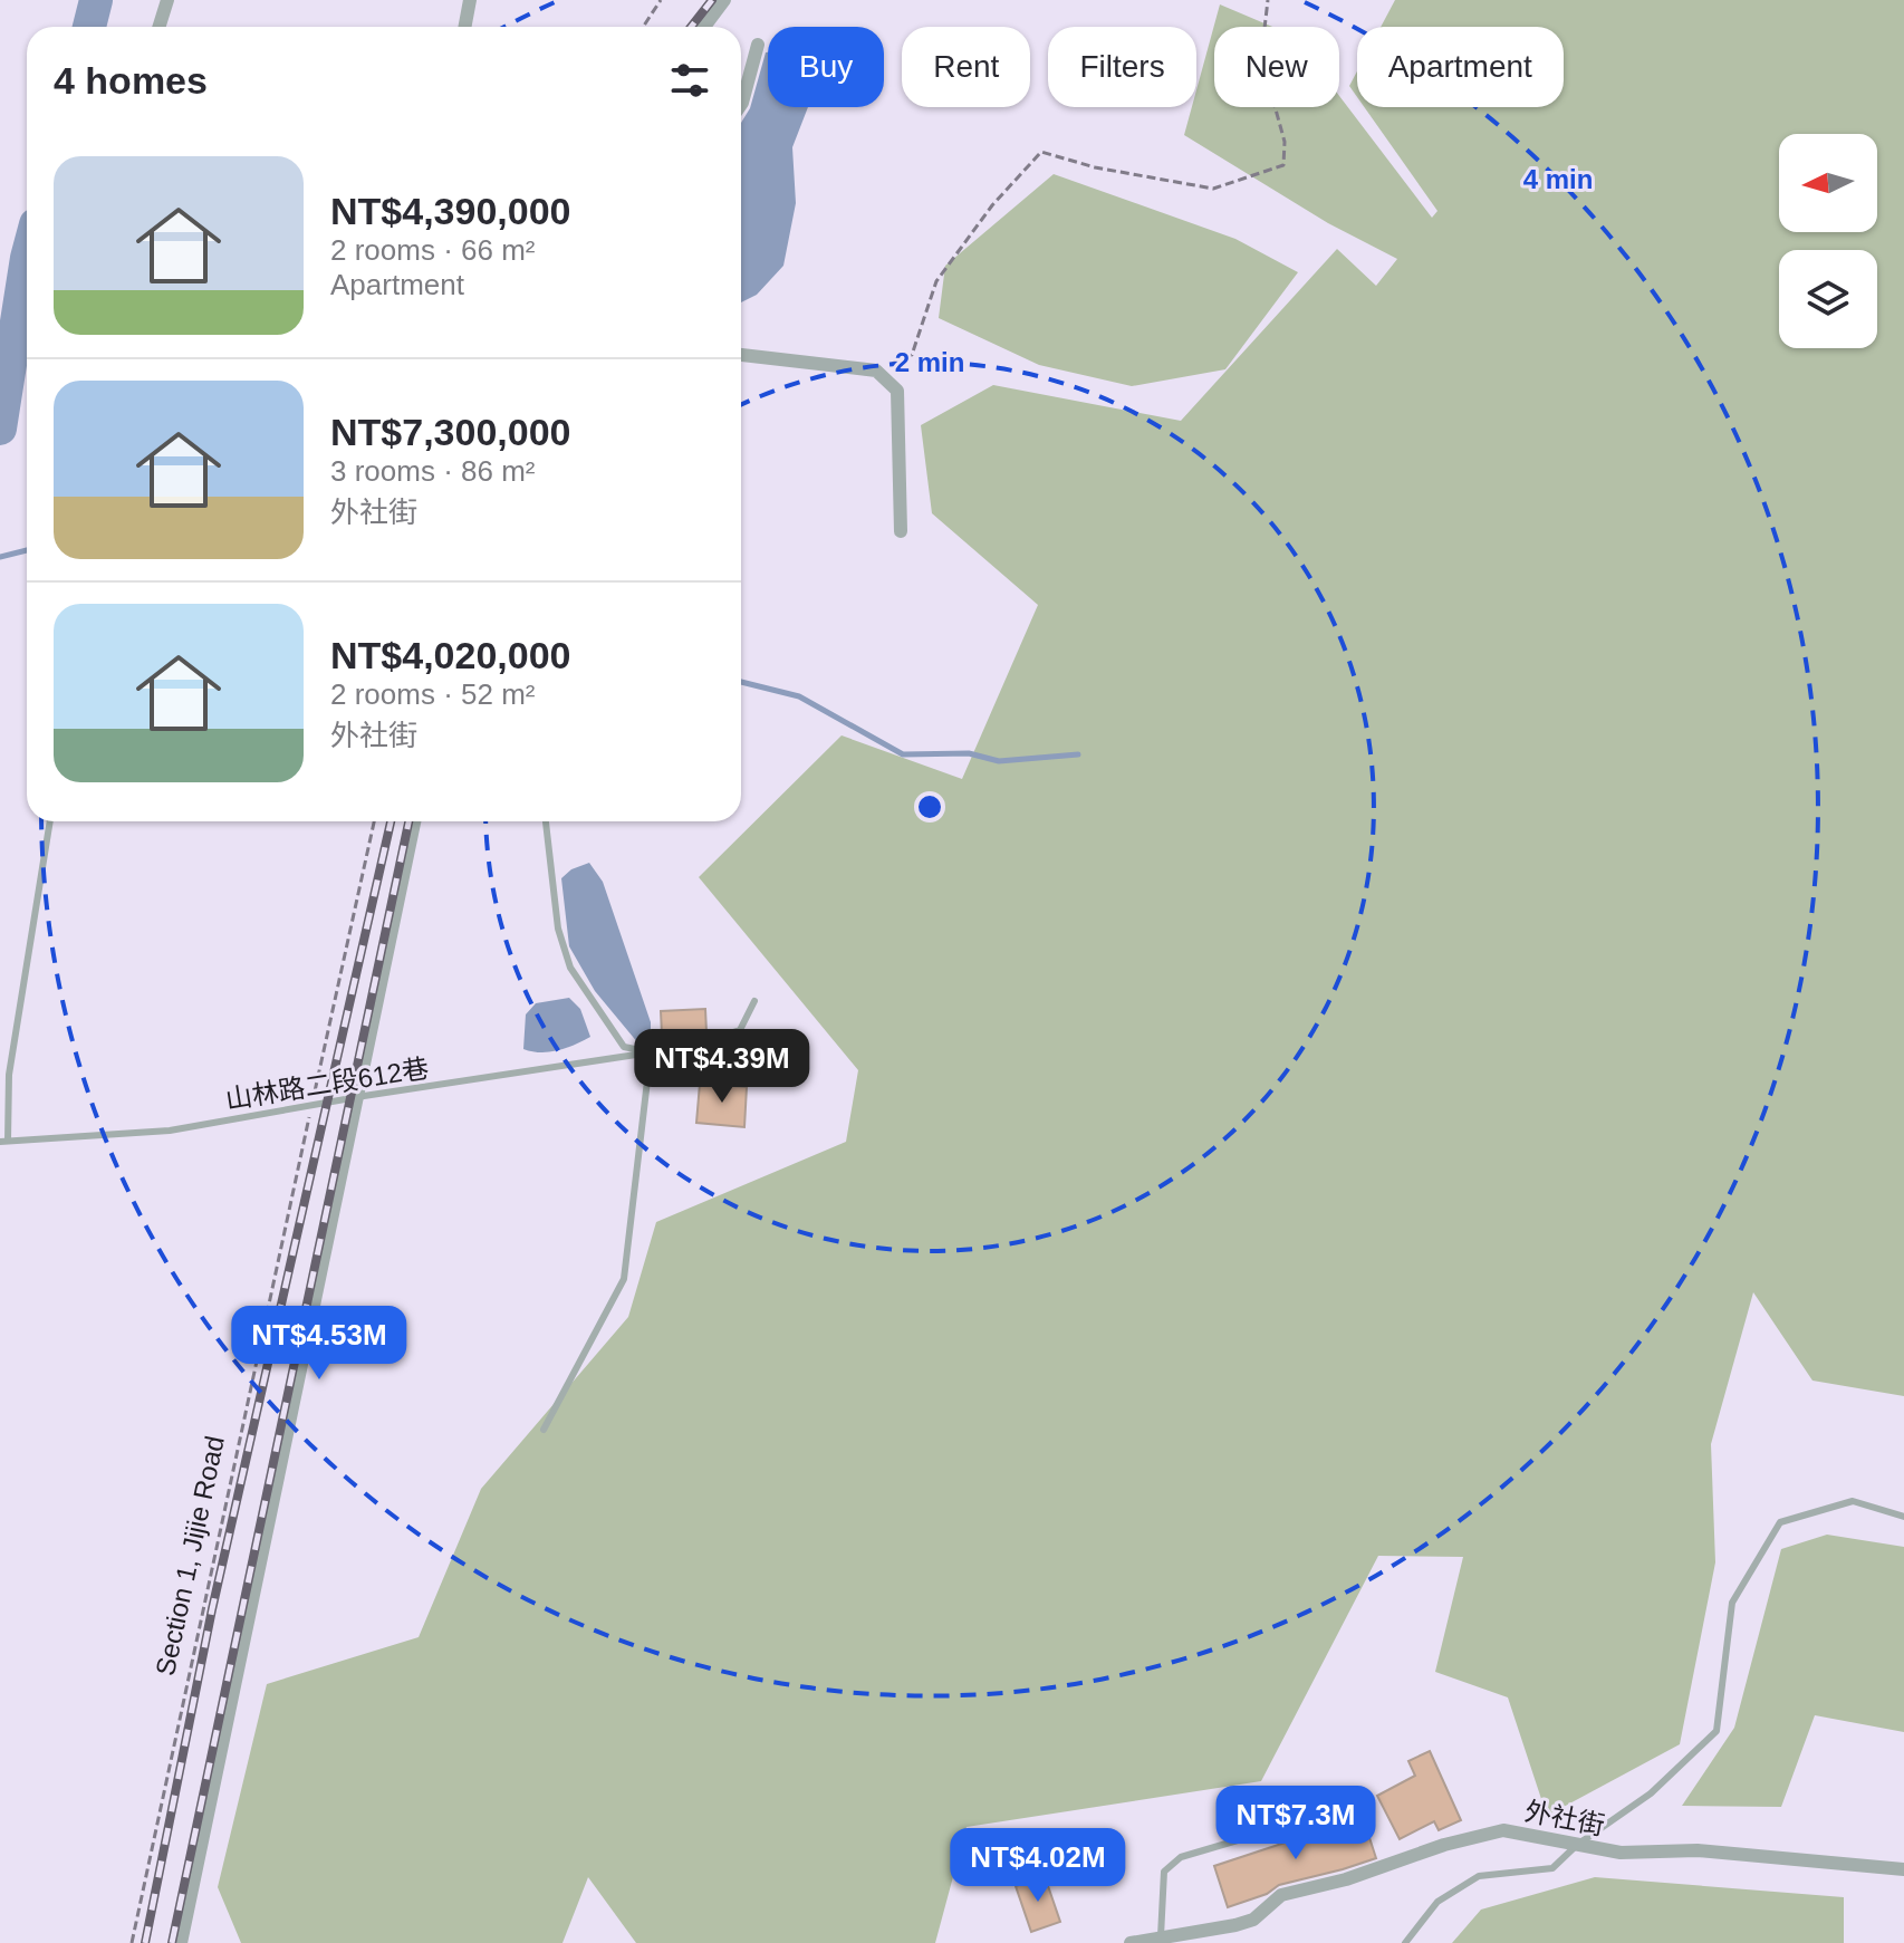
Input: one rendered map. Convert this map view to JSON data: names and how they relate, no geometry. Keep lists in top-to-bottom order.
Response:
{
  "streets": {
    "street": ["外社街"],
    "lane": ["山林路二段612巷"],
    "path": ["Section 1, Jijie Road"]
  },
  "crossings": [
    ["山林路二段612巷", "Section 1, Jijie Road"]
  ],
  "north": "left",
  "page": {
    "chip": [
      "Buy",
      "Rent",
      "Filters",
      "New",
      "Apartment"
    ],
    "heading": "4 homes",
    "list": [
      {
        "name": "NT$4,390,000",
        "note": "2 rooms · 66 m² · Apartment"
      },
      {
        "name": "NT$7,300,000",
        "note": "3 rooms · 86 m² · 外社街"
      },
      {
        "name": "NT$4,020,000",
        "note": "2 rooms · 52 m² · 外社街"
      }
    ],
    "price": [
      "NT$4.39M",
      "NT$4.53M",
      "NT$7.3M",
      "NT$4.02M"
    ]
  },
  "rings": ["4 min", "2 min"]
}
